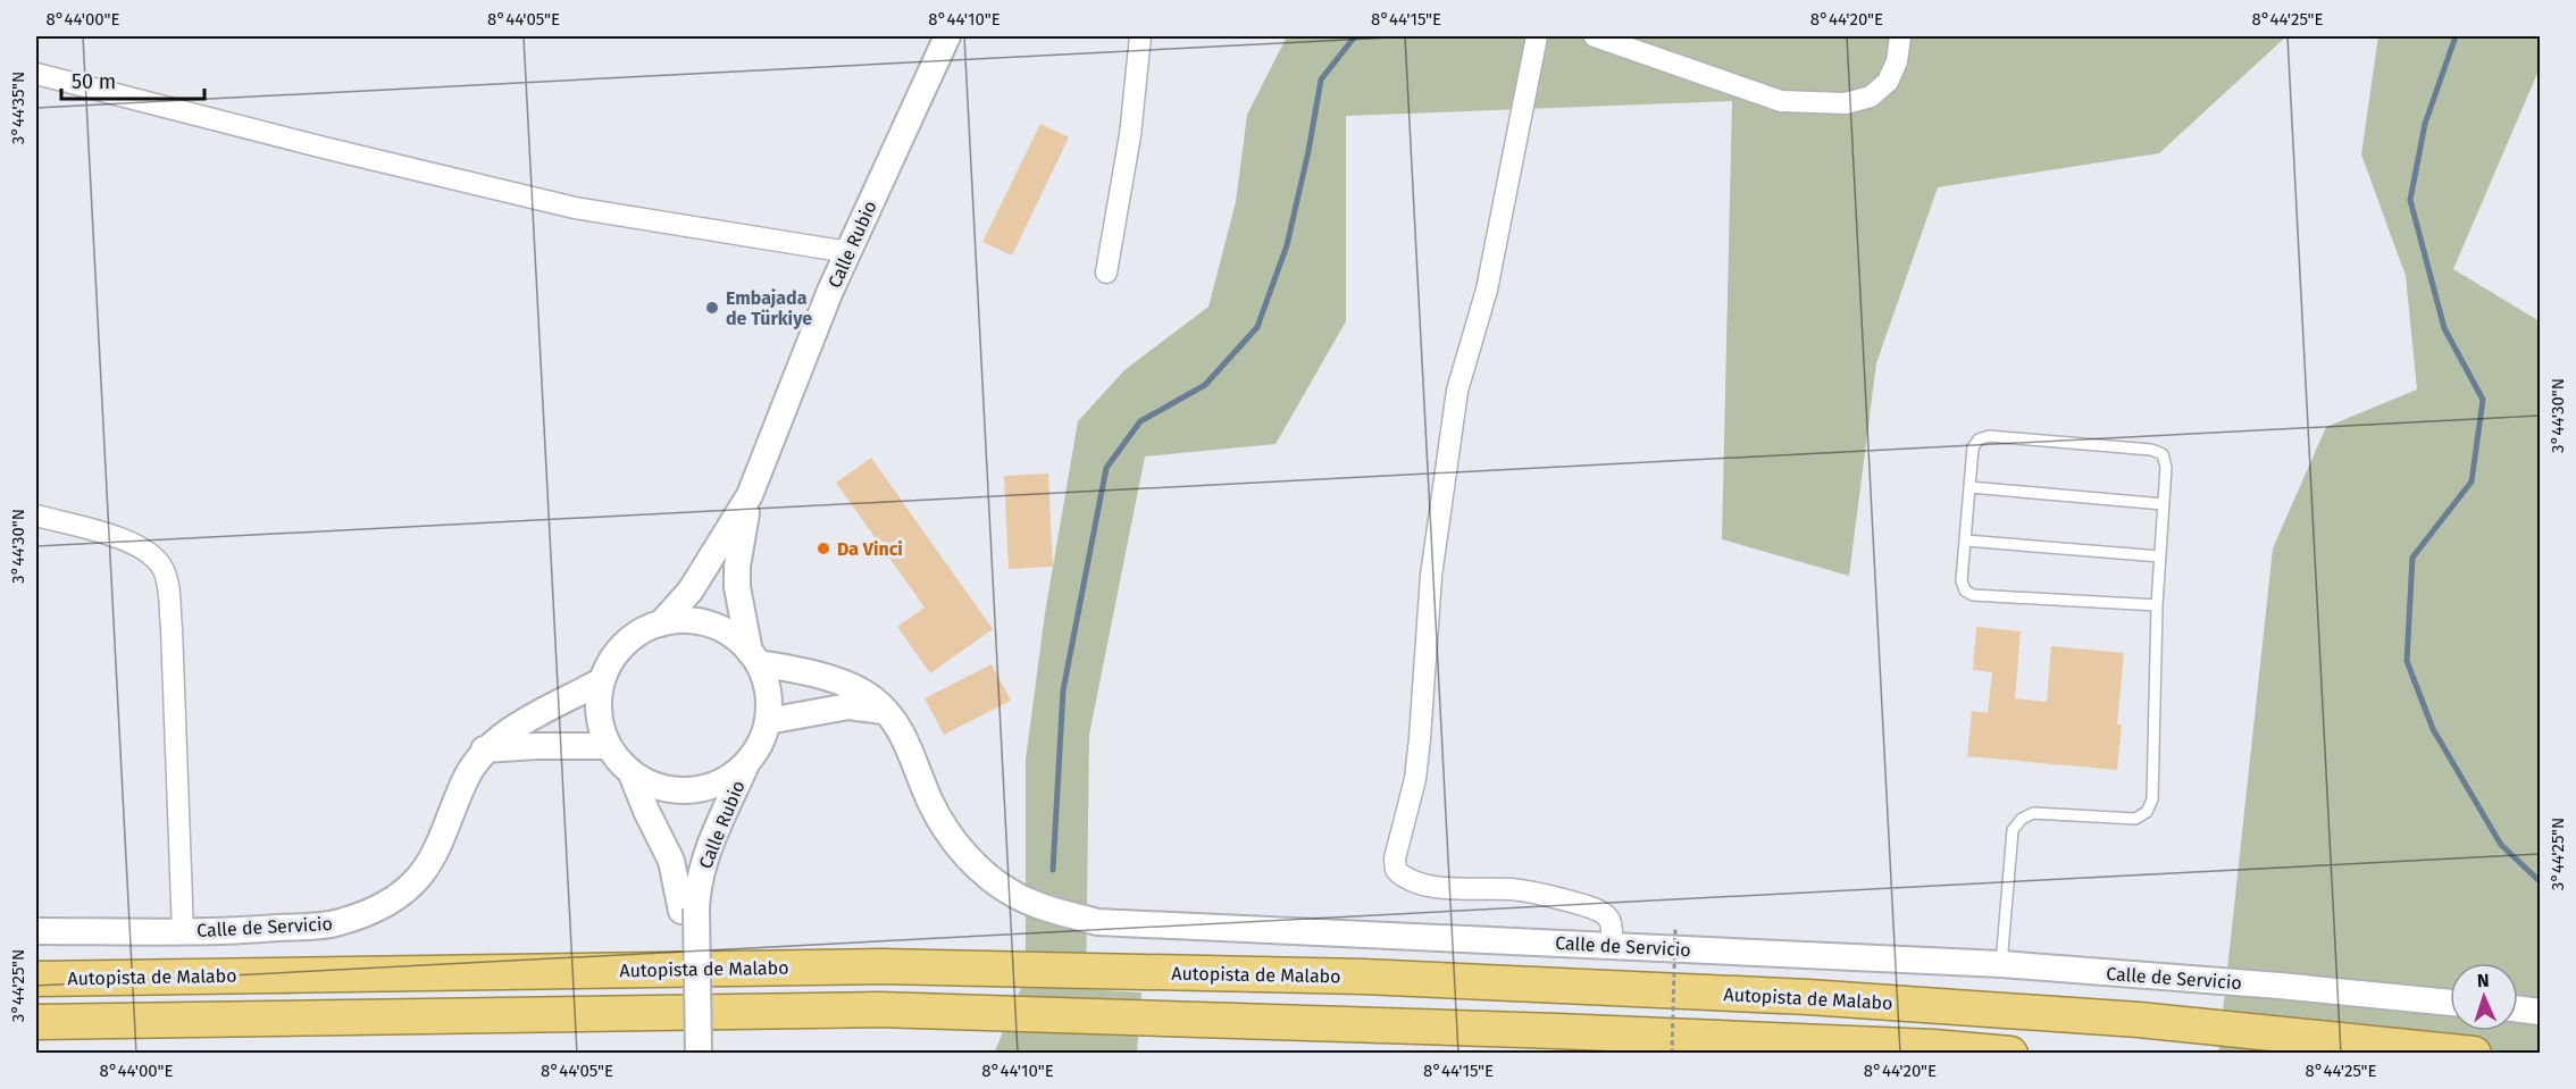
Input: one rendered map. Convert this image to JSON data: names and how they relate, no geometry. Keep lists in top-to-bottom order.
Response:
{
  "streets": {
    "highway": ["Autopista de Malabo"],
    "street": ["Calle Rubio", "Calle de Servicio"]
  },
  "crossings": [
    ["Calle Rubio", "Calle de Servicio"]
  ],
  "places": ["Embajada de Türkiye", "Da Vinci"],
  "scale_bar": "50 m",
  "north": "top",
  "coordinates": [
    "8°44'00\"E",
    "8°44'05\"E",
    "8°44'10\"E",
    "8°44'15\"E",
    "8°44'20\"E",
    "8°44'25\"E",
    "3°44'35\"N",
    "3°44'30\"N",
    "3°44'25\"N"
  ]
}
